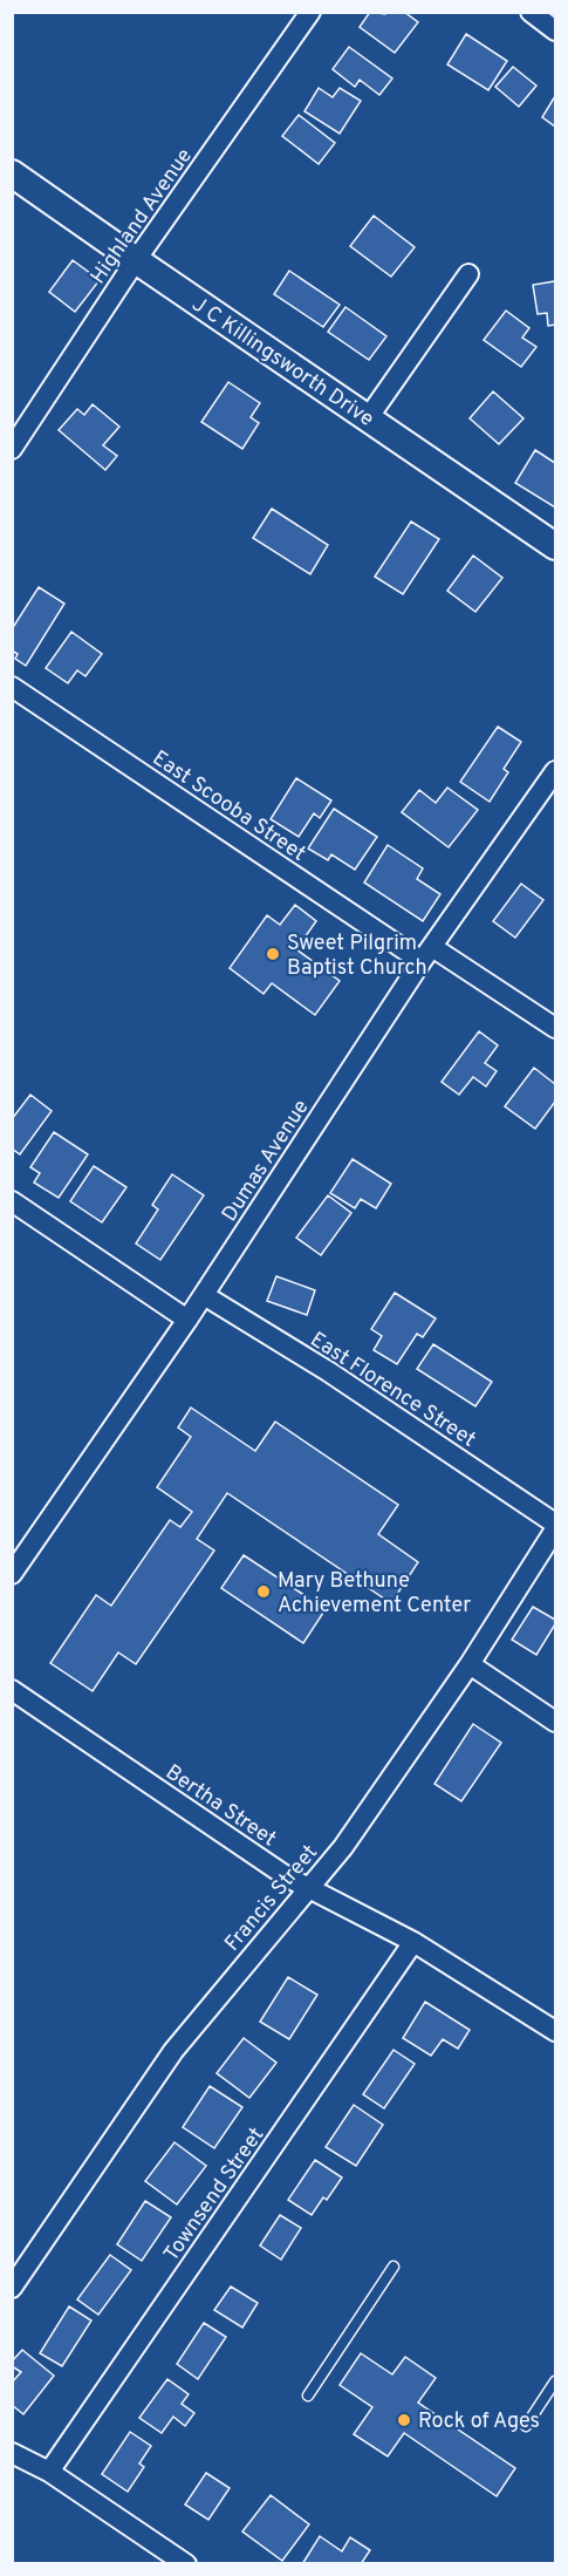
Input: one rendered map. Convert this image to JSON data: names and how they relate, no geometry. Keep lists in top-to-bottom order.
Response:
{
  "streets": {
    "main road": ["J C Killingsworth Drive"],
    "street": [
      "Highland Avenue",
      "East Scooba Street",
      "Dumas Avenue",
      "East Florence Street",
      "Bertha Street",
      "Francis Street",
      "Townsend Street"
    ]
  },
  "crossings": [
    ["Highland Avenue", "J C Killingsworth Drive"],
    ["East Scooba Street", "Dumas Avenue"],
    ["Dumas Avenue", "East Florence Street"],
    ["Bertha Street", "Francis Street"],
    ["Bertha Street", "Townsend Street"]
  ],
  "places": ["Sweet Pilgrim Baptist Church", "Mary Bethune Achievement Center", "Rock of Ages"]
}
